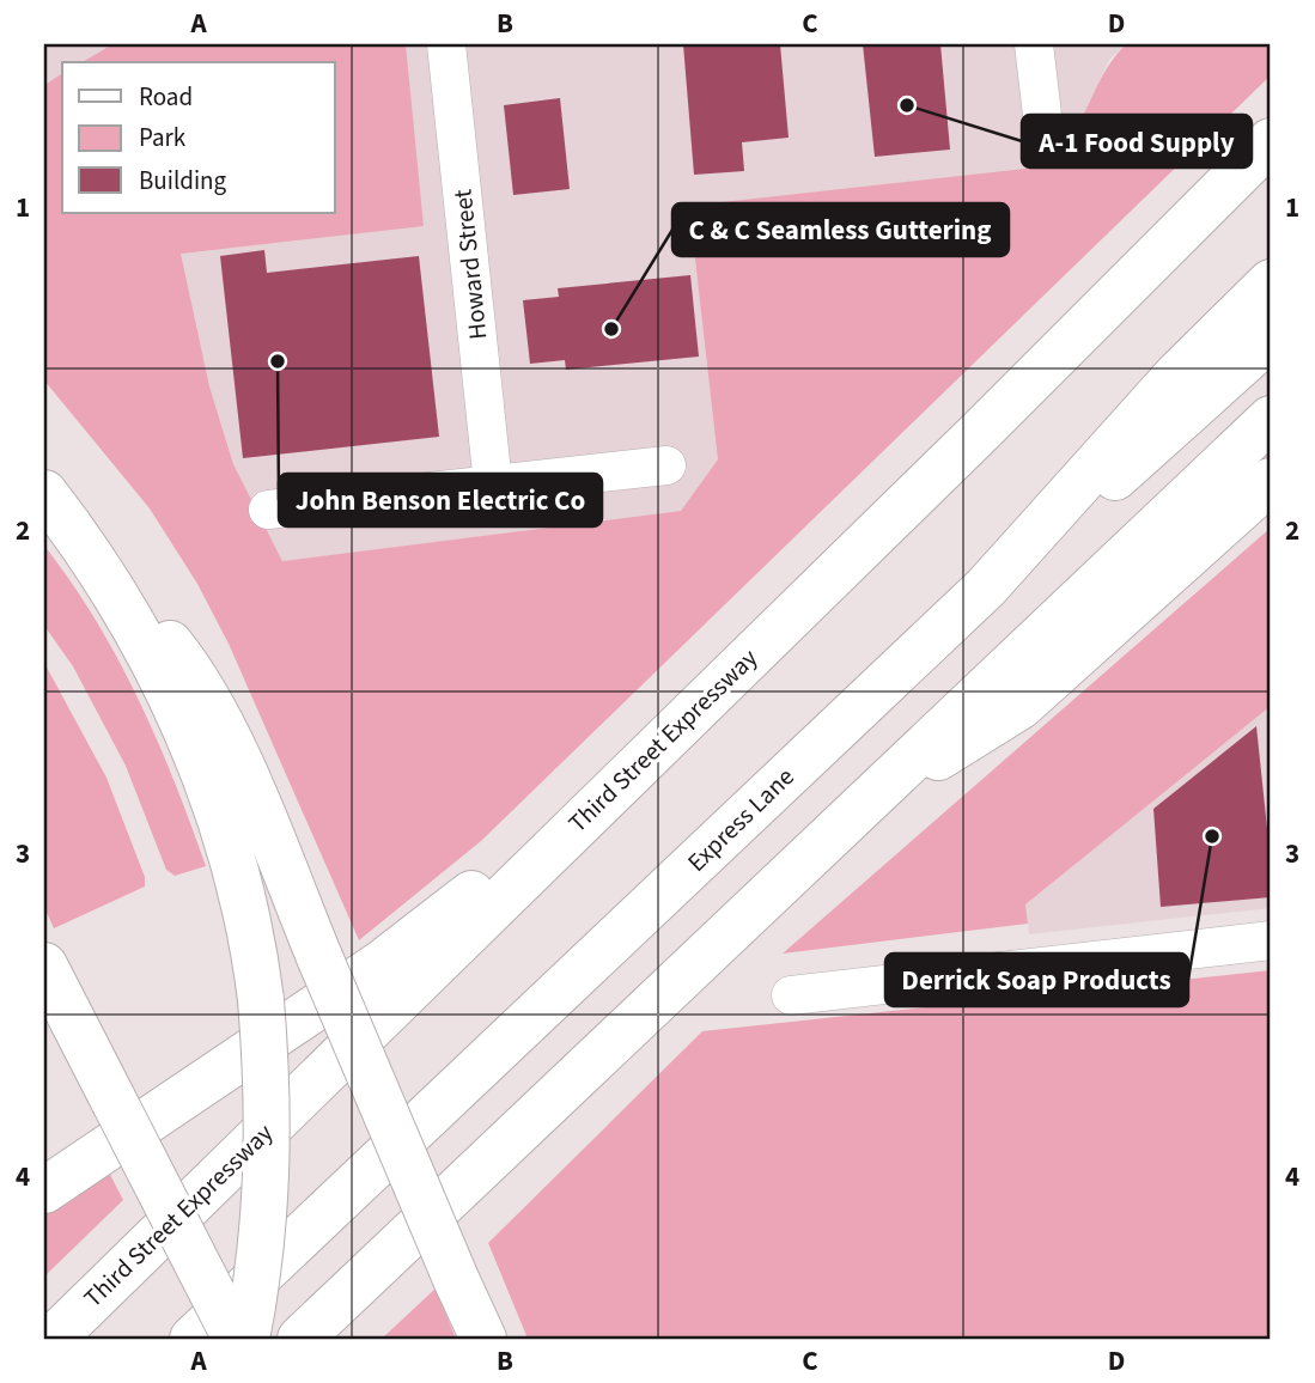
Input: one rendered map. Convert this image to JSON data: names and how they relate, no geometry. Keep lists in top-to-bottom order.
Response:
{
  "streets": {
    "highway": ["Third Street Expressway", "Express Lane"],
    "street": ["Howard Street"]
  },
  "places": [
    "A-1 Food Supply",
    "C & C Seamless Guttering",
    "John Benson Electric Co",
    "Derrick Soap Products"
  ],
  "legend": ["Road", "Park", "Building"],
  "grid": {
    "columns": [
      "A",
      "B",
      "C",
      "D"
    ],
    "rows": [
      "1",
      "2",
      "3",
      "4"
    ]
  }
}
